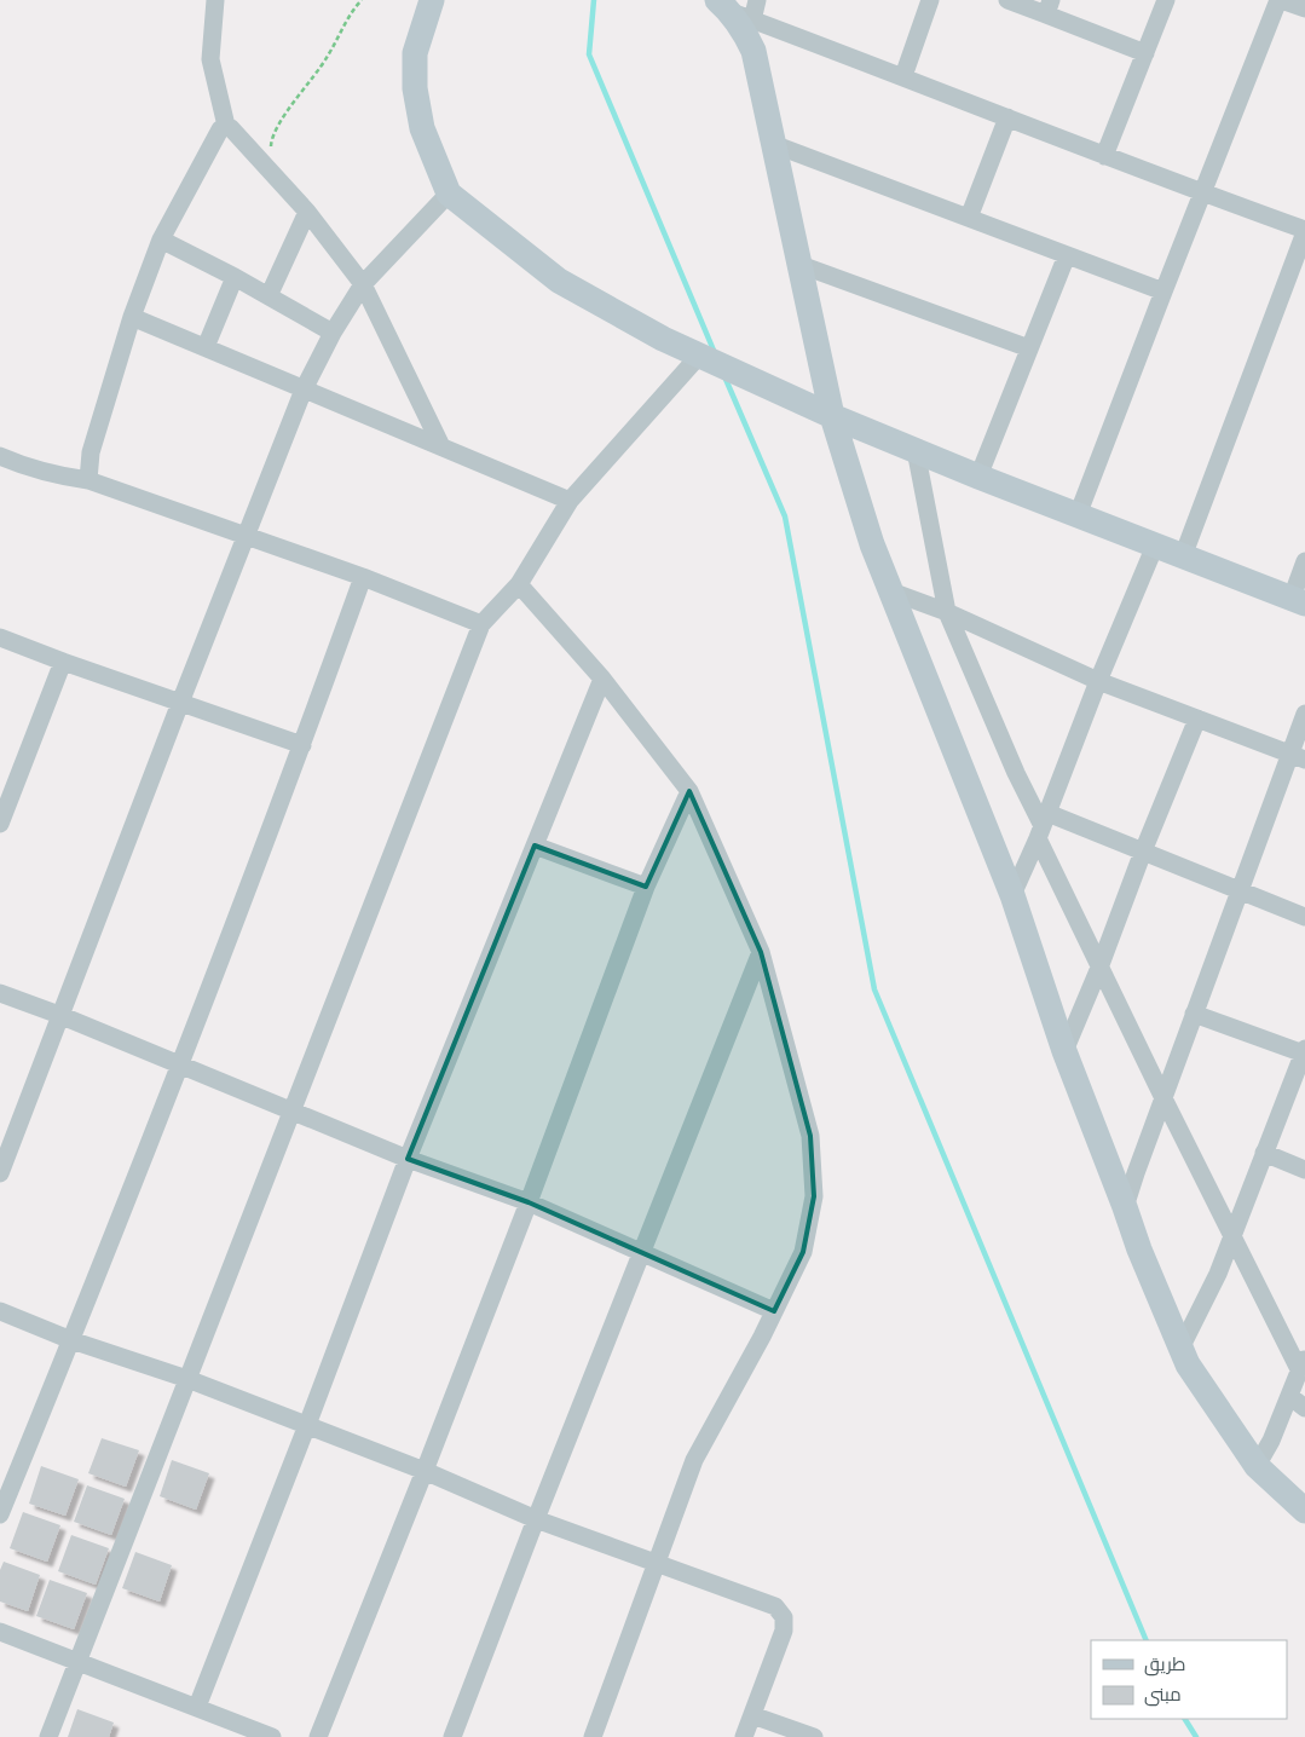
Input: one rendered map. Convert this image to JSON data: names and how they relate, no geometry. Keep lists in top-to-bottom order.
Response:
{
  "legend": ["طريق", "مبنى"]
}
